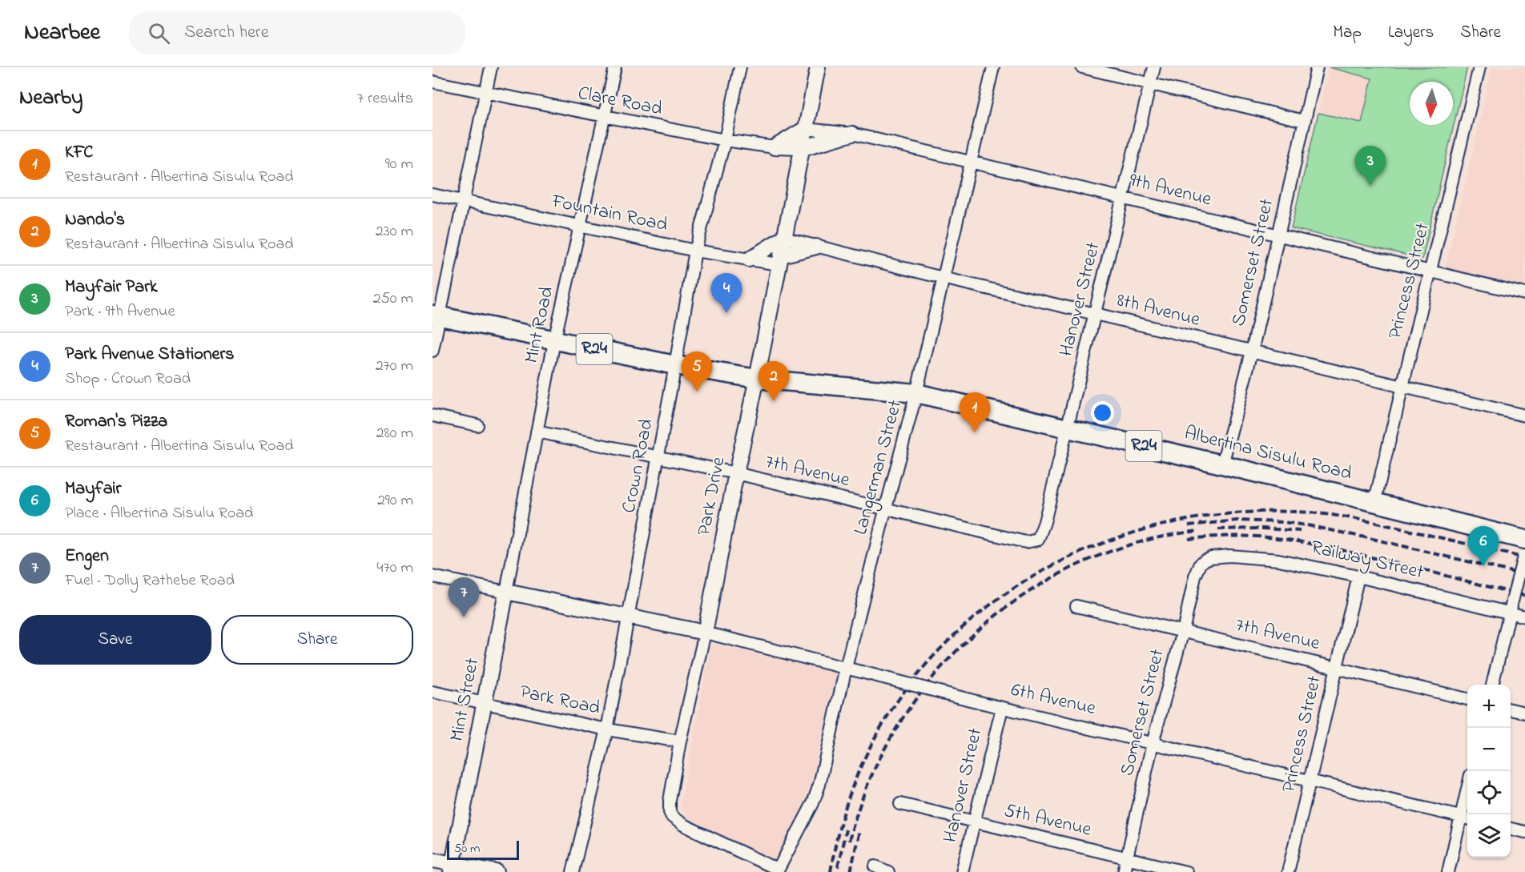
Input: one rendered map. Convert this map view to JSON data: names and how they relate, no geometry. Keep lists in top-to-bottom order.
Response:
{
  "streets": {
    "main road": ["R24", "Albertina Sisulu Road"],
    "street": [
      "Clare Road",
      "9th Avenue",
      "Fountain Road",
      "Somerset Street",
      "Princess Street",
      "Hanover Street",
      "8th Avenue",
      "Mint Road",
      "Crown Road",
      "Langerman Street",
      "7th Avenue",
      "Park Drive",
      "Railway Street",
      "Mint Street",
      "6th Avenue",
      "Park Road",
      "5th Avenue"
    ]
  },
  "crossings": [
    ["Clare Road", "Mint Road"],
    ["Clare Road", "Crown Road"],
    ["Clare Road", "Park Drive"],
    ["9th Avenue", "Somerset Street"],
    ["9th Avenue", "Princess Street"],
    ["9th Avenue", "Hanover Street"],
    ["9th Avenue", "Langerman Street"],
    ["9th Avenue", "Park Drive"],
    ["Fountain Road", "Mint Road"],
    ["Fountain Road", "Crown Road"],
    ["Fountain Road", "Park Drive"],
    ["Somerset Street", "8th Avenue"],
    ["Somerset Street", "Albertina Sisulu Road"],
    ["Somerset Street", "7th Avenue"],
    ["Somerset Street", "Railway Street"],
    ["Somerset Street", "6th Avenue"],
    ["Somerset Street", "5th Avenue"],
    ["Princess Street", "8th Avenue"],
    ["Princess Street", "Albertina Sisulu Road"],
    ["Princess Street", "7th Avenue"],
    ["Princess Street", "Railway Street"],
    ["Princess Street", "6th Avenue"],
    ["Hanover Street", "8th Avenue"],
    ["Hanover Street", "Albertina Sisulu Road"],
    ["Hanover Street", "7th Avenue"],
    ["Hanover Street", "6th Avenue"],
    ["Hanover Street", "5th Avenue"],
    ["8th Avenue", "Langerman Street"],
    ["8th Avenue", "Park Drive"],
    ["Mint Road", "Albertina Sisulu Road"],
    ["Mint Road", "7th Avenue"],
    ["Mint Road", "Mint Street"],
    ["Mint Road", "6th Avenue"],
    ["Albertina Sisulu Road", "Crown Road"],
    ["Albertina Sisulu Road", "Langerman Street"],
    ["Albertina Sisulu Road", "Park Drive"],
    ["Crown Road", "7th Avenue"],
    ["Crown Road", "6th Avenue"],
    ["Crown Road", "Park Road"],
    ["Langerman Street", "7th Avenue"],
    ["Langerman Street", "Park Drive"],
    ["Langerman Street", "6th Avenue"],
    ["7th Avenue", "Park Drive"],
    ["Park Drive", "6th Avenue"],
    ["Park Drive", "Park Road"],
    ["Mint Street", "6th Avenue"],
    ["Mint Street", "Park Road"]
  ],
  "scale_bar": "50 m",
  "north": "bottom",
  "page": {
    "header": "Nearbee",
    "search": "Search here",
    "nav": ["Map", "Layers", "Share"],
    "heading": ["Nearby", "7 results"],
    "list": [
      {
        "mark": "1",
        "name": "KFC",
        "note": "Restaurant · Albertina Sisulu Road",
        "value": "90 m"
      },
      {
        "mark": "2",
        "name": "Nando's",
        "note": "Restaurant · Albertina Sisulu Road",
        "value": "230 m"
      },
      {
        "mark": "3",
        "name": "Mayfair Park",
        "note": "Park · 9th Avenue",
        "value": "250 m"
      },
      {
        "mark": "4",
        "name": "Park Avenue Stationers",
        "note": "Shop · Crown Road",
        "value": "270 m"
      },
      {
        "mark": "5",
        "name": "Roman's Pizza",
        "note": "Restaurant · Albertina Sisulu Road",
        "value": "280 m"
      },
      {
        "mark": "6",
        "name": "Mayfair",
        "note": "Place · Albertina Sisulu Road",
        "value": "290 m"
      },
      {
        "mark": "7",
        "name": "Engen",
        "note": "Fuel · Dolly Rathebe Road",
        "value": "470 m"
      }
    ],
    "pins": [
      "3",
      "4",
      "5",
      "2",
      "1",
      "6",
      "7"
    ],
    "buttons": ["Save", "Share"],
    "map_buttons": ["+", "−"],
    "scale": "50 m"
  }
}
